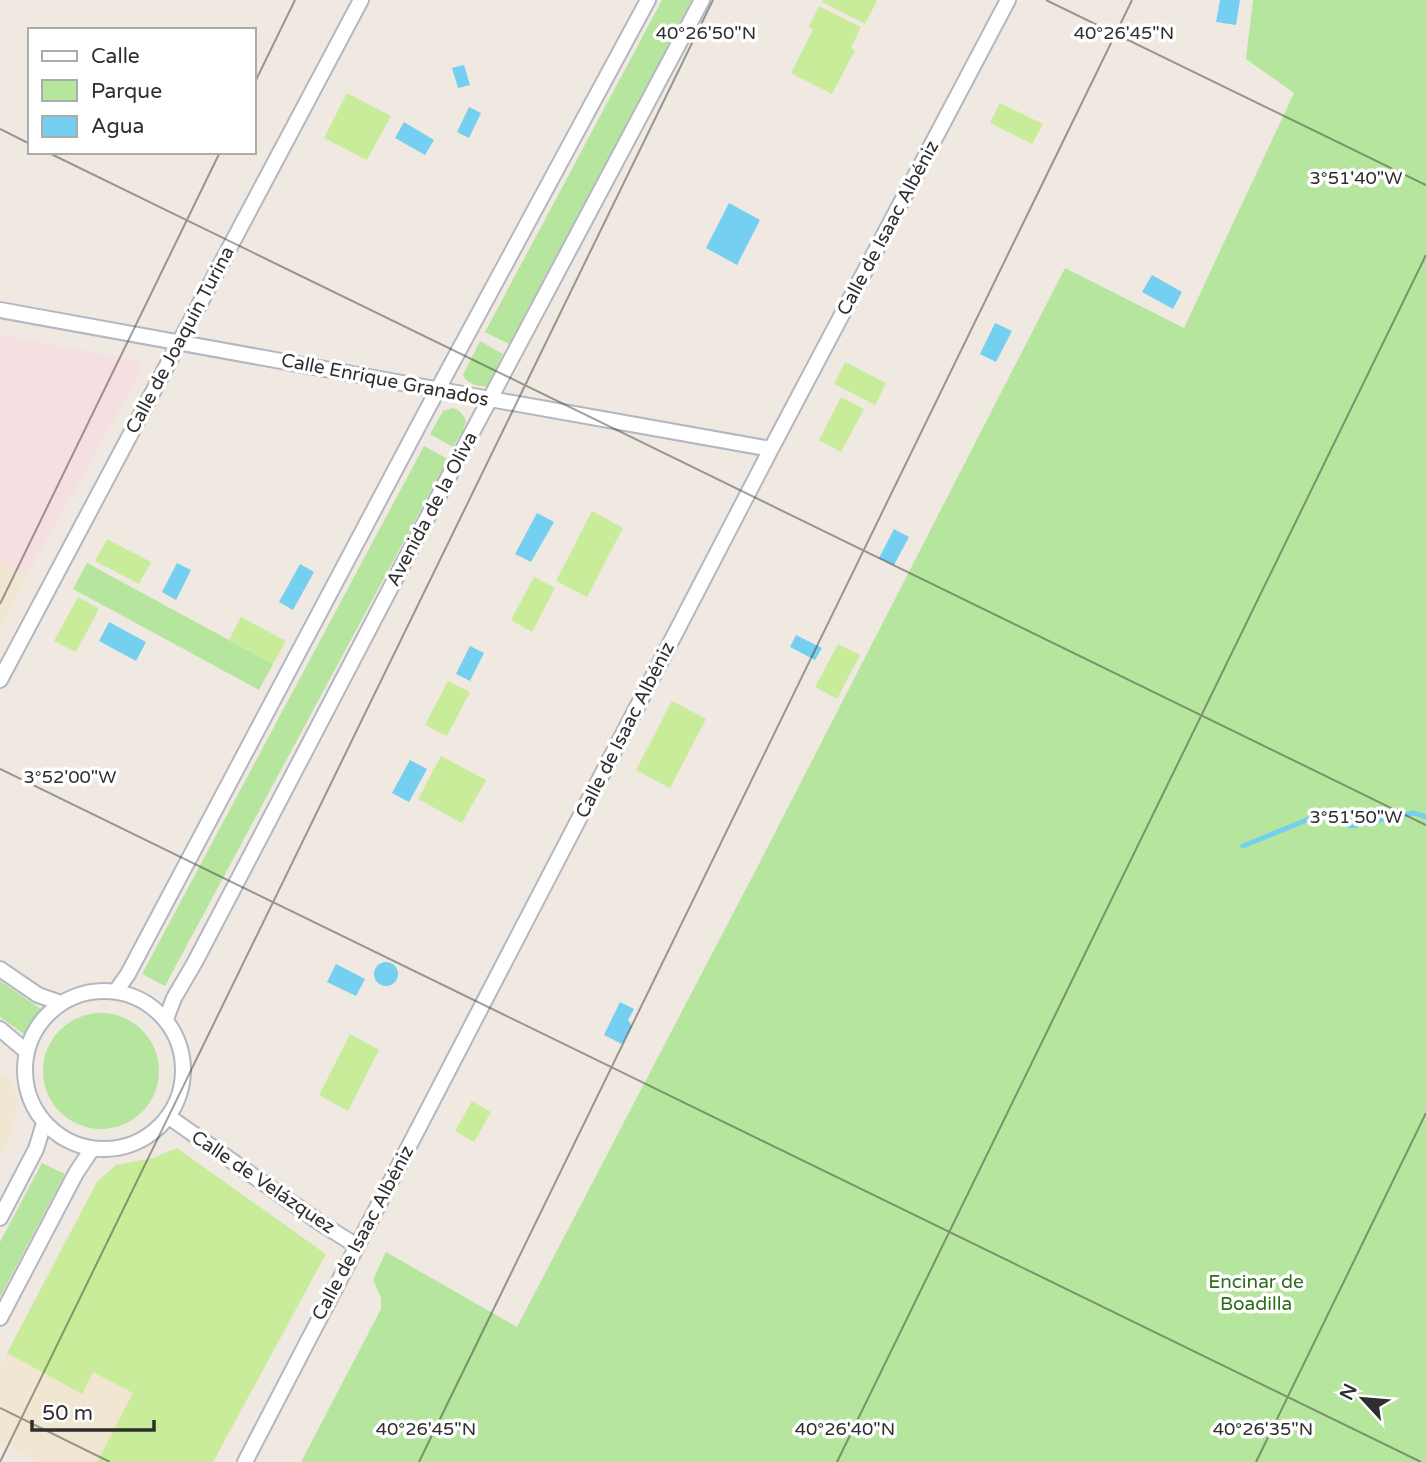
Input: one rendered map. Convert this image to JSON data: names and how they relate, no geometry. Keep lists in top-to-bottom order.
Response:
{
  "streets": {
    "street": [
      "Calle de Isaac Albéniz",
      "Calle de Joaquín Turina",
      "Calle Enrique Granados",
      "Avenida de la Oliva",
      "Calle de Velázquez"
    ]
  },
  "crossings": [
    ["Calle de Isaac Albéniz", "Calle Enrique Granados"],
    ["Calle de Isaac Albéniz", "Calle de Velázquez"],
    ["Calle de Joaquín Turina", "Calle Enrique Granados"],
    ["Calle Enrique Granados", "Avenida de la Oliva"],
    ["Avenida de la Oliva", "Calle de Velázquez"]
  ],
  "parks": ["Encinar de Boadilla"],
  "legend": ["Calle", "Parque", "Agua"],
  "scale_bar": "50 m",
  "north": "top left",
  "coordinates": [
    "40°26'50\"N",
    "40°26'45\"N",
    "3°51'40\"W",
    "3°52'00\"W",
    "3°51'50\"W",
    "40°26'40\"N",
    "40°26'35\"N"
  ]
}
